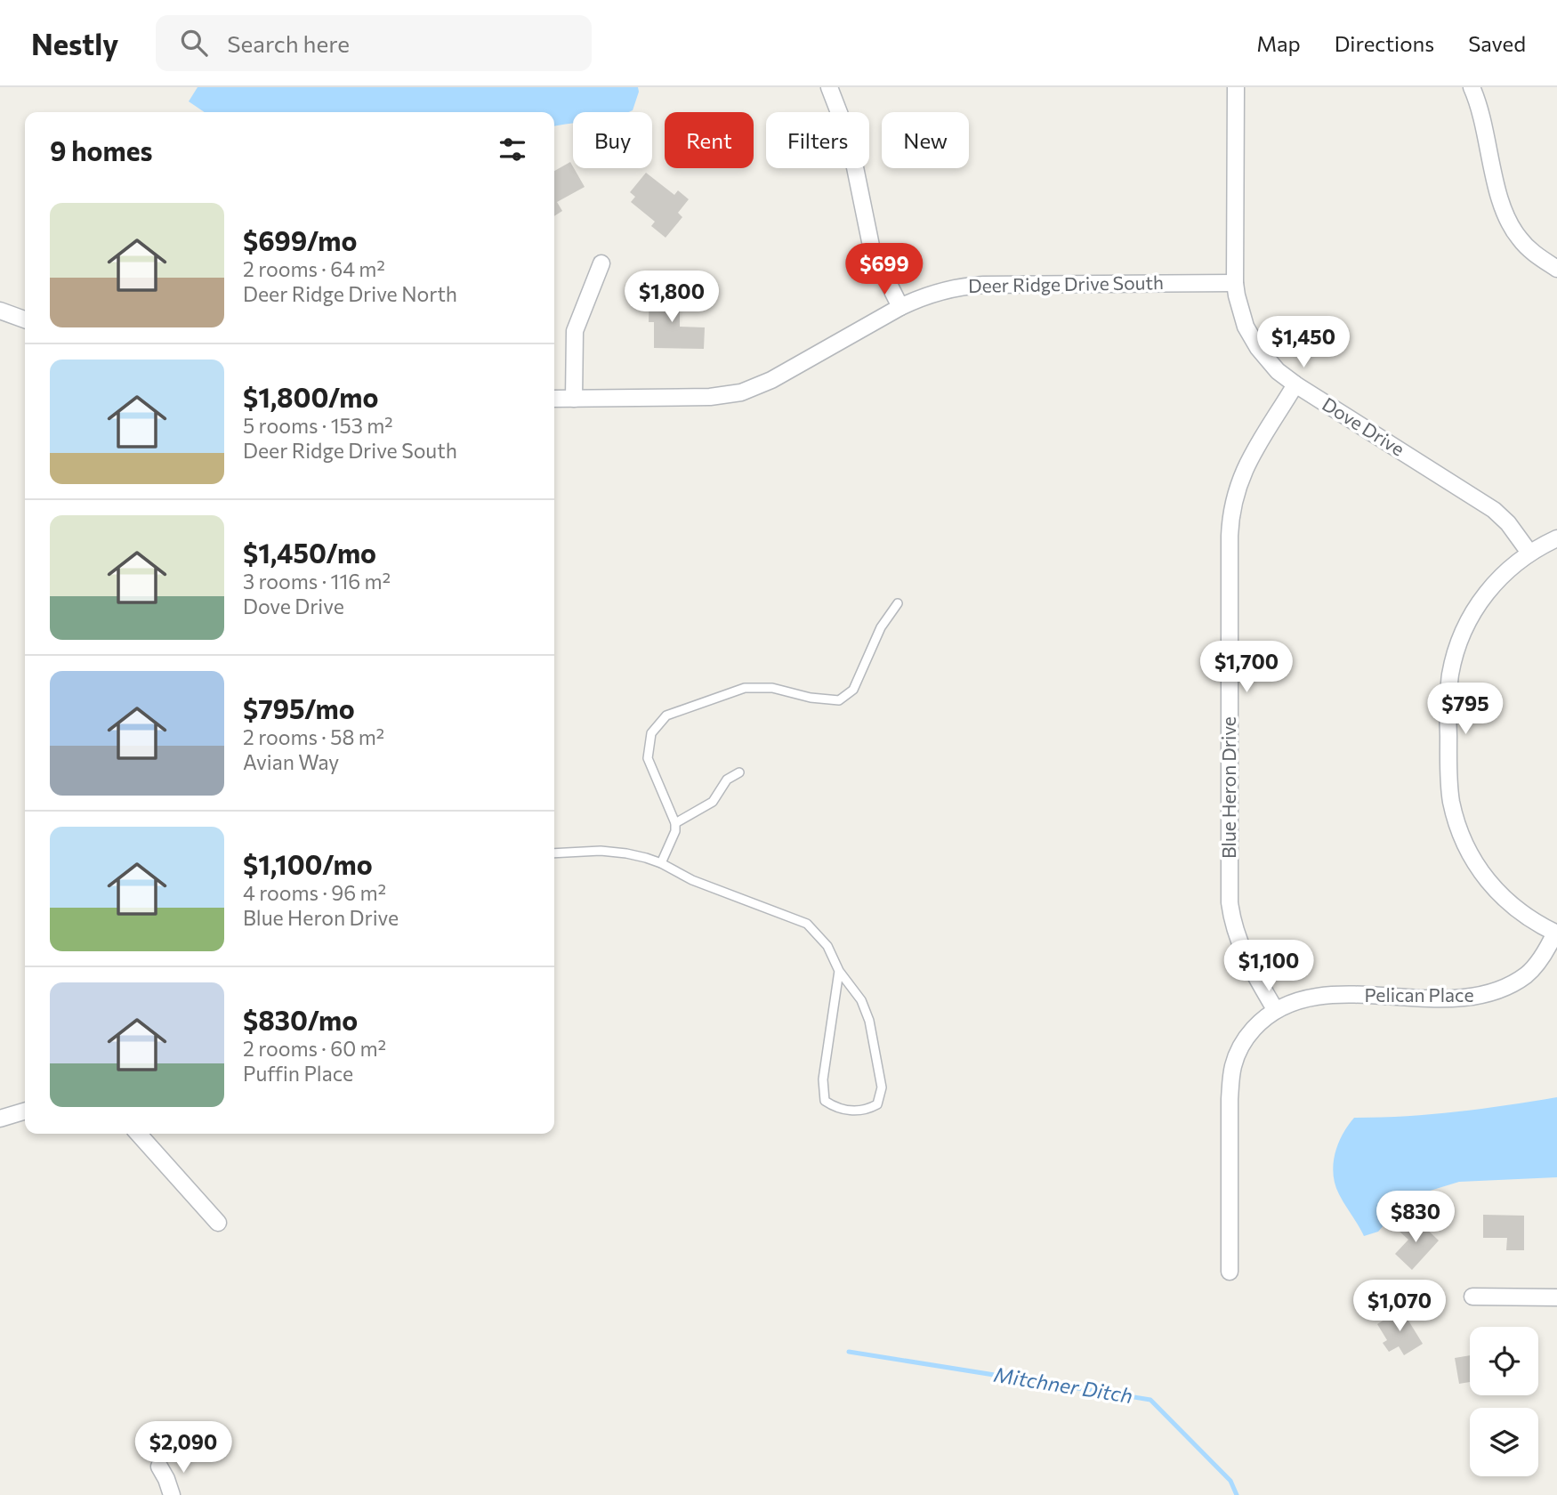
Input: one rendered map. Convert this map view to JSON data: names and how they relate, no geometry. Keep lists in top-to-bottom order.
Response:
{
  "streets": {
    "street": [
      "Deer Ridge Drive South",
      "Dove Drive",
      "Blue Heron Drive",
      "Pelican Place"
    ]
  },
  "crossings": [
    ["Deer Ridge Drive South", "Dove Drive"],
    ["Dove Drive", "Blue Heron Drive"],
    ["Blue Heron Drive", "Pelican Place"]
  ],
  "water": ["Mitchner Ditch"],
  "page": {
    "header": "Nestly",
    "search": "Search here",
    "nav": ["Map", "Directions", "Saved"],
    "chip": [
      "Buy",
      "Rent",
      "Filters",
      "New"
    ],
    "heading": "9 homes",
    "list": [
      {
        "name": "$699/mo",
        "note": "2 rooms · 64 m² · Deer Ridge Drive North"
      },
      {
        "name": "$1,800/mo",
        "note": "5 rooms · 153 m² · Deer Ridge Drive South"
      },
      {
        "name": "$1,450/mo",
        "note": "3 rooms · 116 m² · Dove Drive"
      },
      {
        "name": "$795/mo",
        "note": "2 rooms · 58 m² · Avian Way"
      },
      {
        "name": "$1,100/mo",
        "note": "4 rooms · 96 m² · Blue Heron Drive"
      },
      {
        "name": "$830/mo",
        "note": "2 rooms · 60 m² · Puffin Place"
      }
    ],
    "price": [
      "$699",
      "$1,800",
      "$1,450",
      "$1,700",
      "$795",
      "$1,100",
      "$830",
      "$1,070",
      "$2,090"
    ]
  }
}
